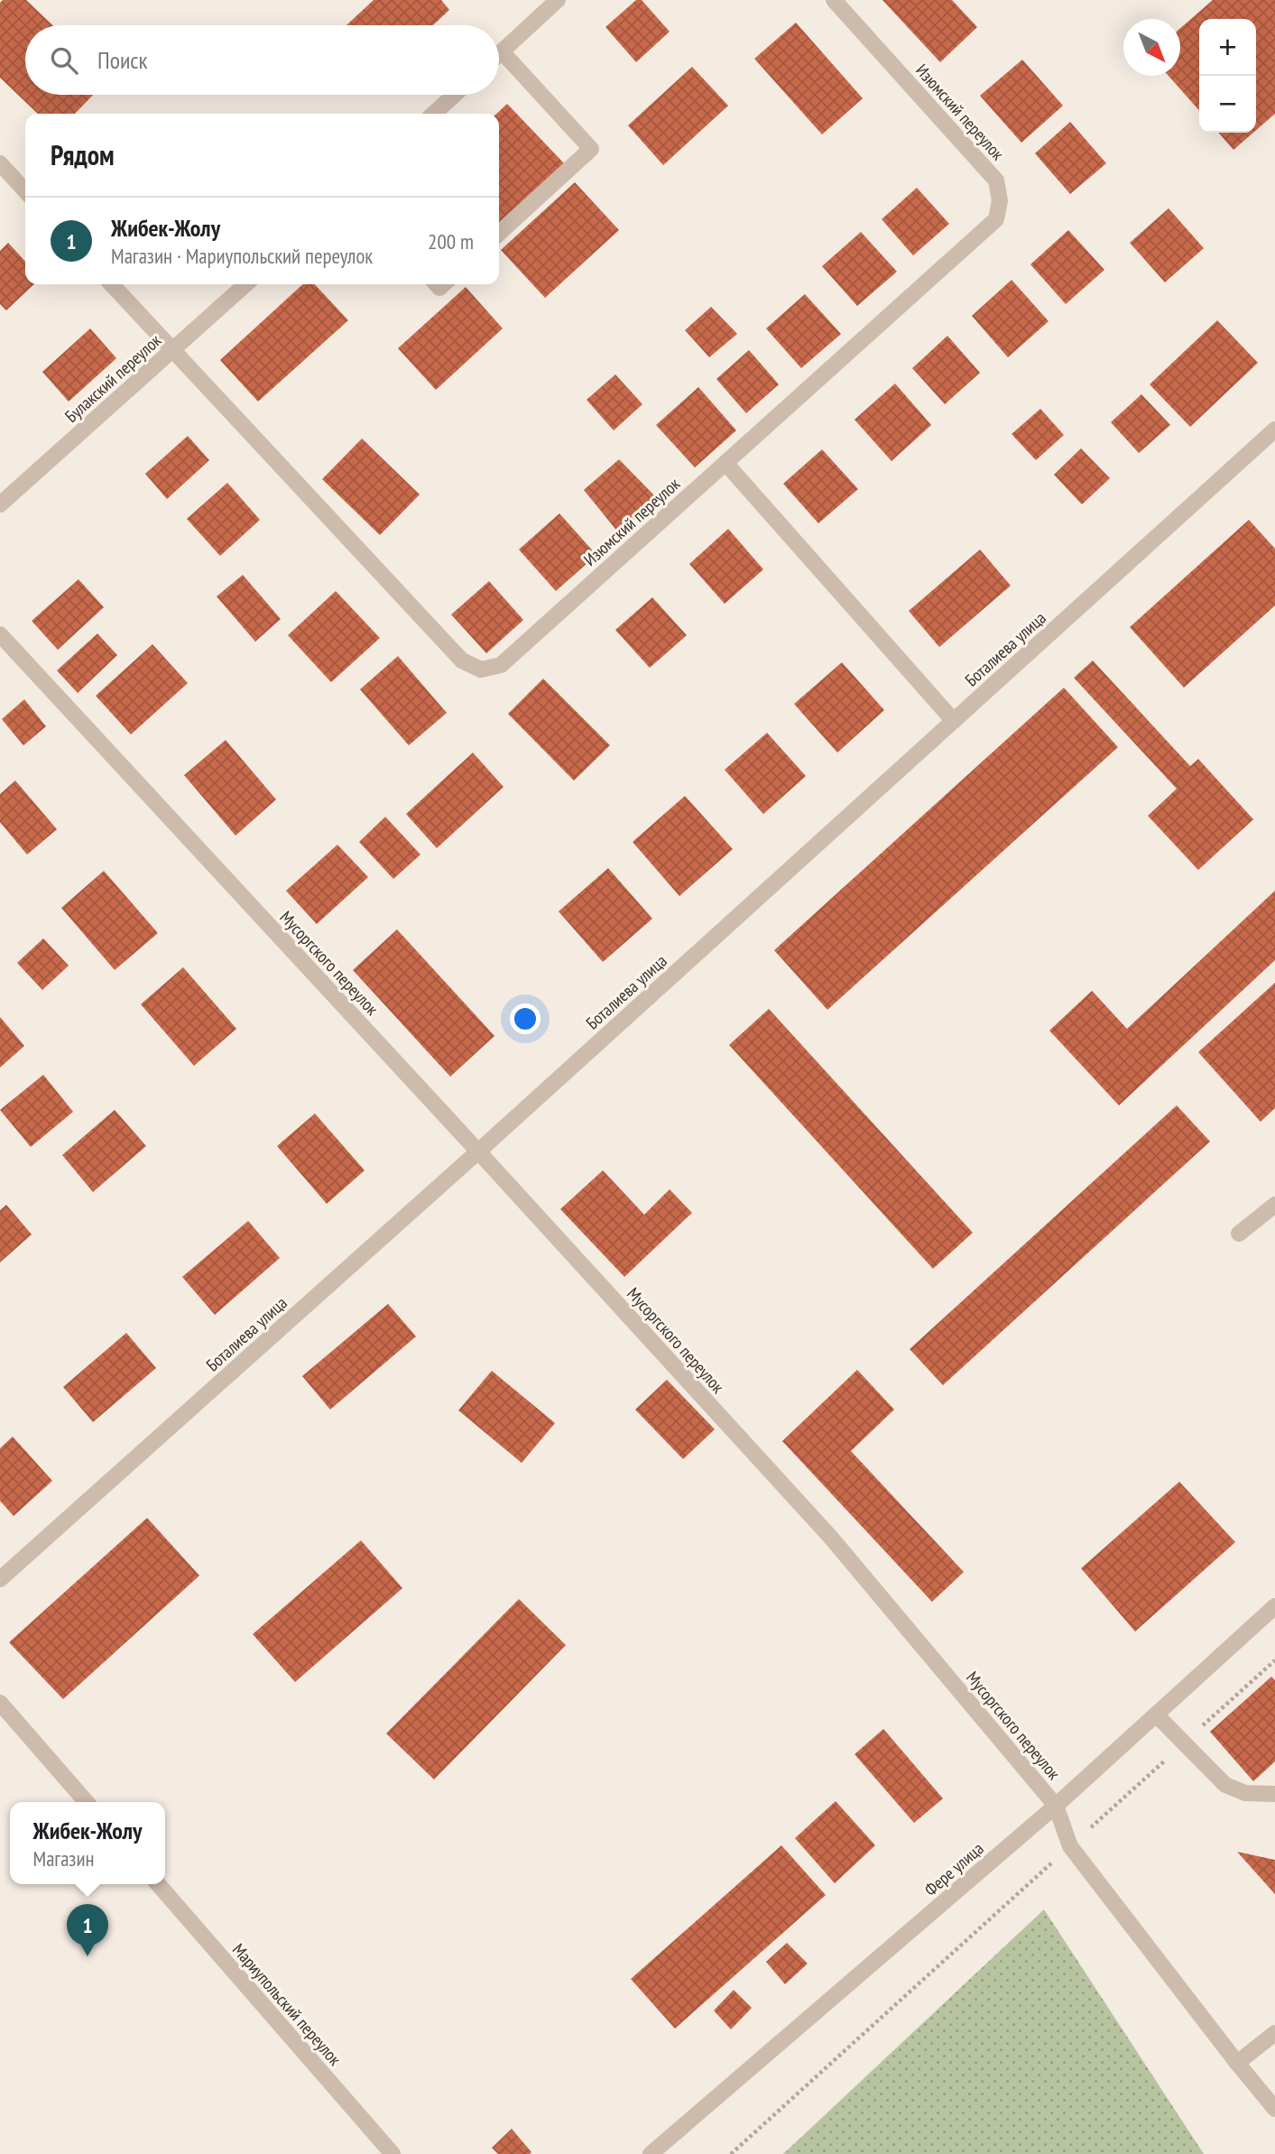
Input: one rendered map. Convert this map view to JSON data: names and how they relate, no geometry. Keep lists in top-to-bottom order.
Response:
{
  "streets": {
    "street": [
      "Изюмский переулок",
      "Булакский переулок",
      "Боталиева улица",
      "Мусоргского переулок",
      "Фере улица",
      "Мариупольский переулок"
    ]
  },
  "crossings": [
    ["Изюмский переулок", "Булакский переулок"],
    ["Боталиева улица", "Мусоргского переулок"],
    ["Мусоргского переулок", "Фере улица"]
  ],
  "north": "bottom right",
  "page": {
    "map_buttons": ["+", "−"],
    "search": "Поиск",
    "heading": "Рядом",
    "list": [
      {
        "mark": "1",
        "name": "Жибек-Жолу",
        "note": "Магазин · Мариупольский переулок",
        "value": "200 m"
      }
    ],
    "popup": ["Жибек-Жолу", "Магазин"],
    "pins": "1"
  }
}
